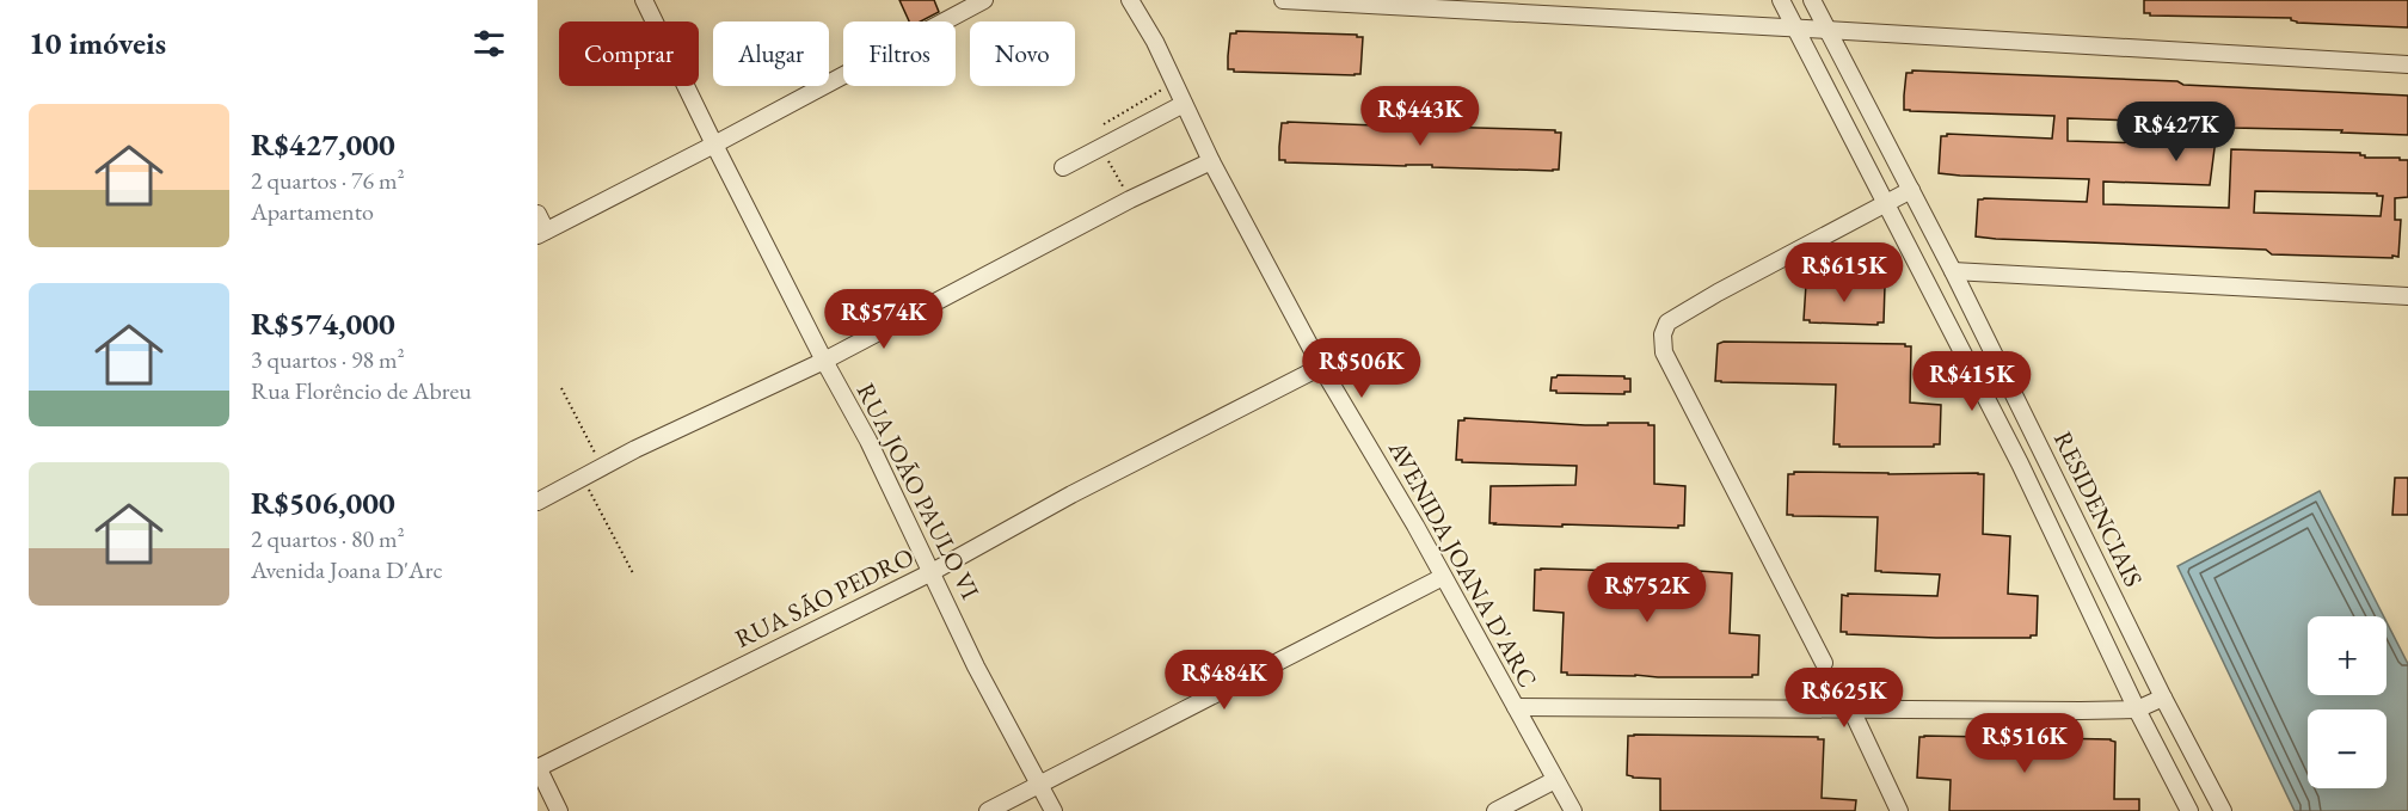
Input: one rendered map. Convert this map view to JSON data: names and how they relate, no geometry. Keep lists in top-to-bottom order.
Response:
{
  "streets": {
    "street": [
      "RUA JOÃO PAULO VI",
      "RESIDENCIAIS",
      "AVENIDA JOANA D'ARC",
      "RUA SÃO PEDRO"
    ]
  },
  "crossings": [
    ["RUA JOÃO PAULO VI", "RUA SÃO PEDRO"],
    ["AVENIDA JOANA D'ARC", "RUA SÃO PEDRO"]
  ],
  "page": {
    "heading": "10 imóveis",
    "chip": [
      "Comprar",
      "Alugar",
      "Filtros",
      "Novo"
    ],
    "list": [
      {
        "name": "R$427,000",
        "note": "2 quartos · 76 m² · Apartamento"
      },
      {
        "name": "R$574,000",
        "note": "3 quartos · 98 m² · Rua Florêncio de Abreu"
      },
      {
        "name": "R$506,000",
        "note": "2 quartos · 80 m² · Avenida Joana D'Arc"
      }
    ],
    "price": [
      "R$443K",
      "R$427K",
      "R$615K",
      "R$574K",
      "R$506K",
      "R$415K",
      "R$752K",
      "R$484K",
      "R$625K",
      "R$516K"
    ],
    "map_buttons": ["+", "−"]
  }
}
